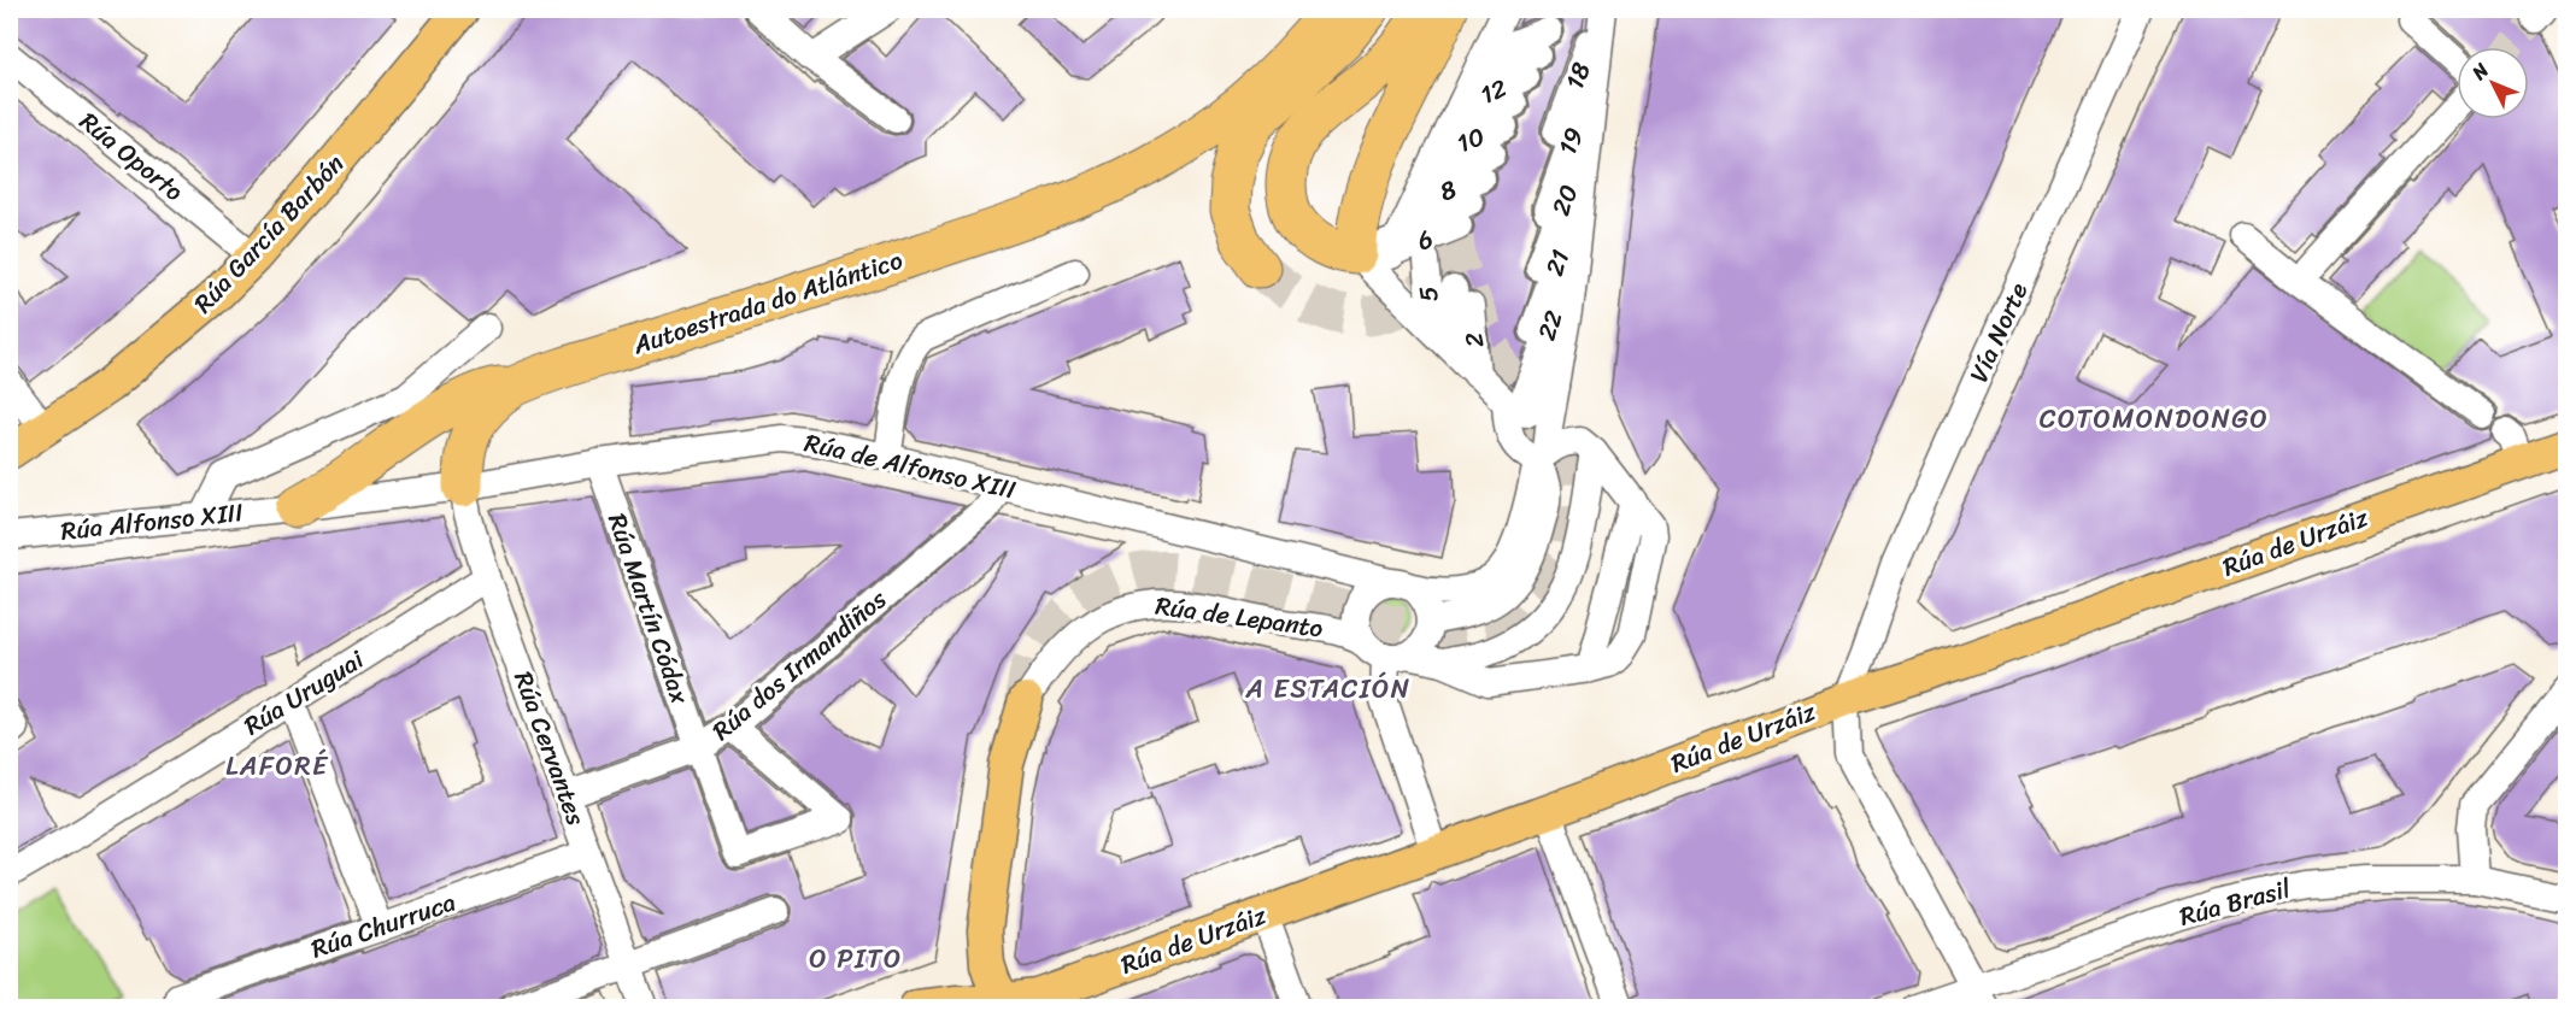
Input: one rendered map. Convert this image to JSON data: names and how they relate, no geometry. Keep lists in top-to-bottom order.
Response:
{
  "streets": {
    "highway": ["Autoestrada do Atlántico"],
    "main road": ["Rúa García Barbón", "Rúa de Urzáiz"],
    "street": [
      "18",
      "12",
      "19",
      "Rúa Oporto",
      "8",
      "20",
      "6",
      "21",
      "5",
      "22",
      "Vía Norte",
      "Rúa de Alfonso XIII",
      "Rúa Alfonso XIII",
      "Rúa Martín Códax",
      "Rúa de Lepanto",
      "Rúa dos Irmandiños",
      "Rúa Uruguai",
      "Rúa Cervantes",
      "Rúa Brasil",
      "Rúa Churruca"
    ]
  },
  "crossings": [
    ["Rúa Oporto", "Rúa García Barbón"],
    ["5", "22"],
    ["22", "Rúa de Alfonso XIII"],
    ["Vía Norte", "Rúa de Urzáiz"],
    ["Rúa de Alfonso XIII", "Rúa Alfonso XIII"],
    ["Rúa de Alfonso XIII", "Rúa Martín Códax"],
    ["Rúa de Alfonso XIII", "Rúa de Lepanto"],
    ["Rúa de Alfonso XIII", "Rúa dos Irmandiños"],
    ["Rúa de Alfonso XIII", "Rúa Cervantes"],
    ["Rúa Martín Códax", "Rúa dos Irmandiños"],
    ["Rúa dos Irmandiños", "Rúa Cervantes"],
    ["Rúa Uruguai", "Rúa Cervantes"],
    ["Rúa Cervantes", "Rúa Churruca"]
  ],
  "districts": [
    "COTOMONDONGO",
    "A ESTACIÓN",
    "LAFORÉ",
    "O PITO"
  ],
  "north": "top left"
}
